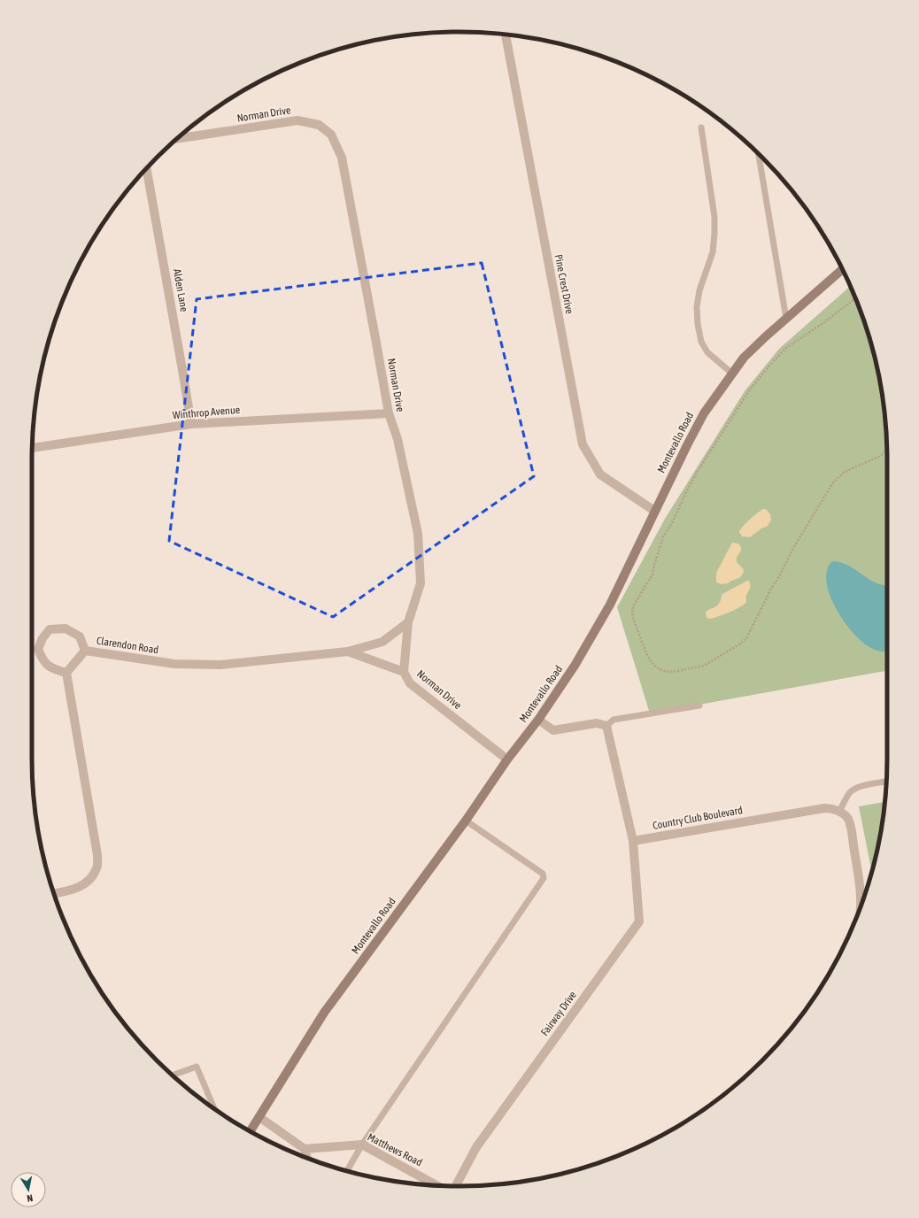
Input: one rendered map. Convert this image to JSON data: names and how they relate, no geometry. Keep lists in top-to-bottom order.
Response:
{
  "streets": {
    "main road": ["Montevallo Road"],
    "street": [
      "Norman Drive",
      "Pine Crest Drive",
      "Alden Lane",
      "Winthrop Avenue",
      "Clarendon Road",
      "Country Club Boulevard",
      "Fairway Drive",
      "Matthews Road"
    ]
  },
  "crossings": [
    ["Norman Drive", "Winthrop Avenue"],
    ["Norman Drive", "Montevallo Road"],
    ["Norman Drive", "Clarendon Road"],
    ["Pine Crest Drive", "Montevallo Road"],
    ["Alden Lane", "Winthrop Avenue"],
    ["Country Club Boulevard", "Fairway Drive"]
  ],
  "north": "bottom"
}
